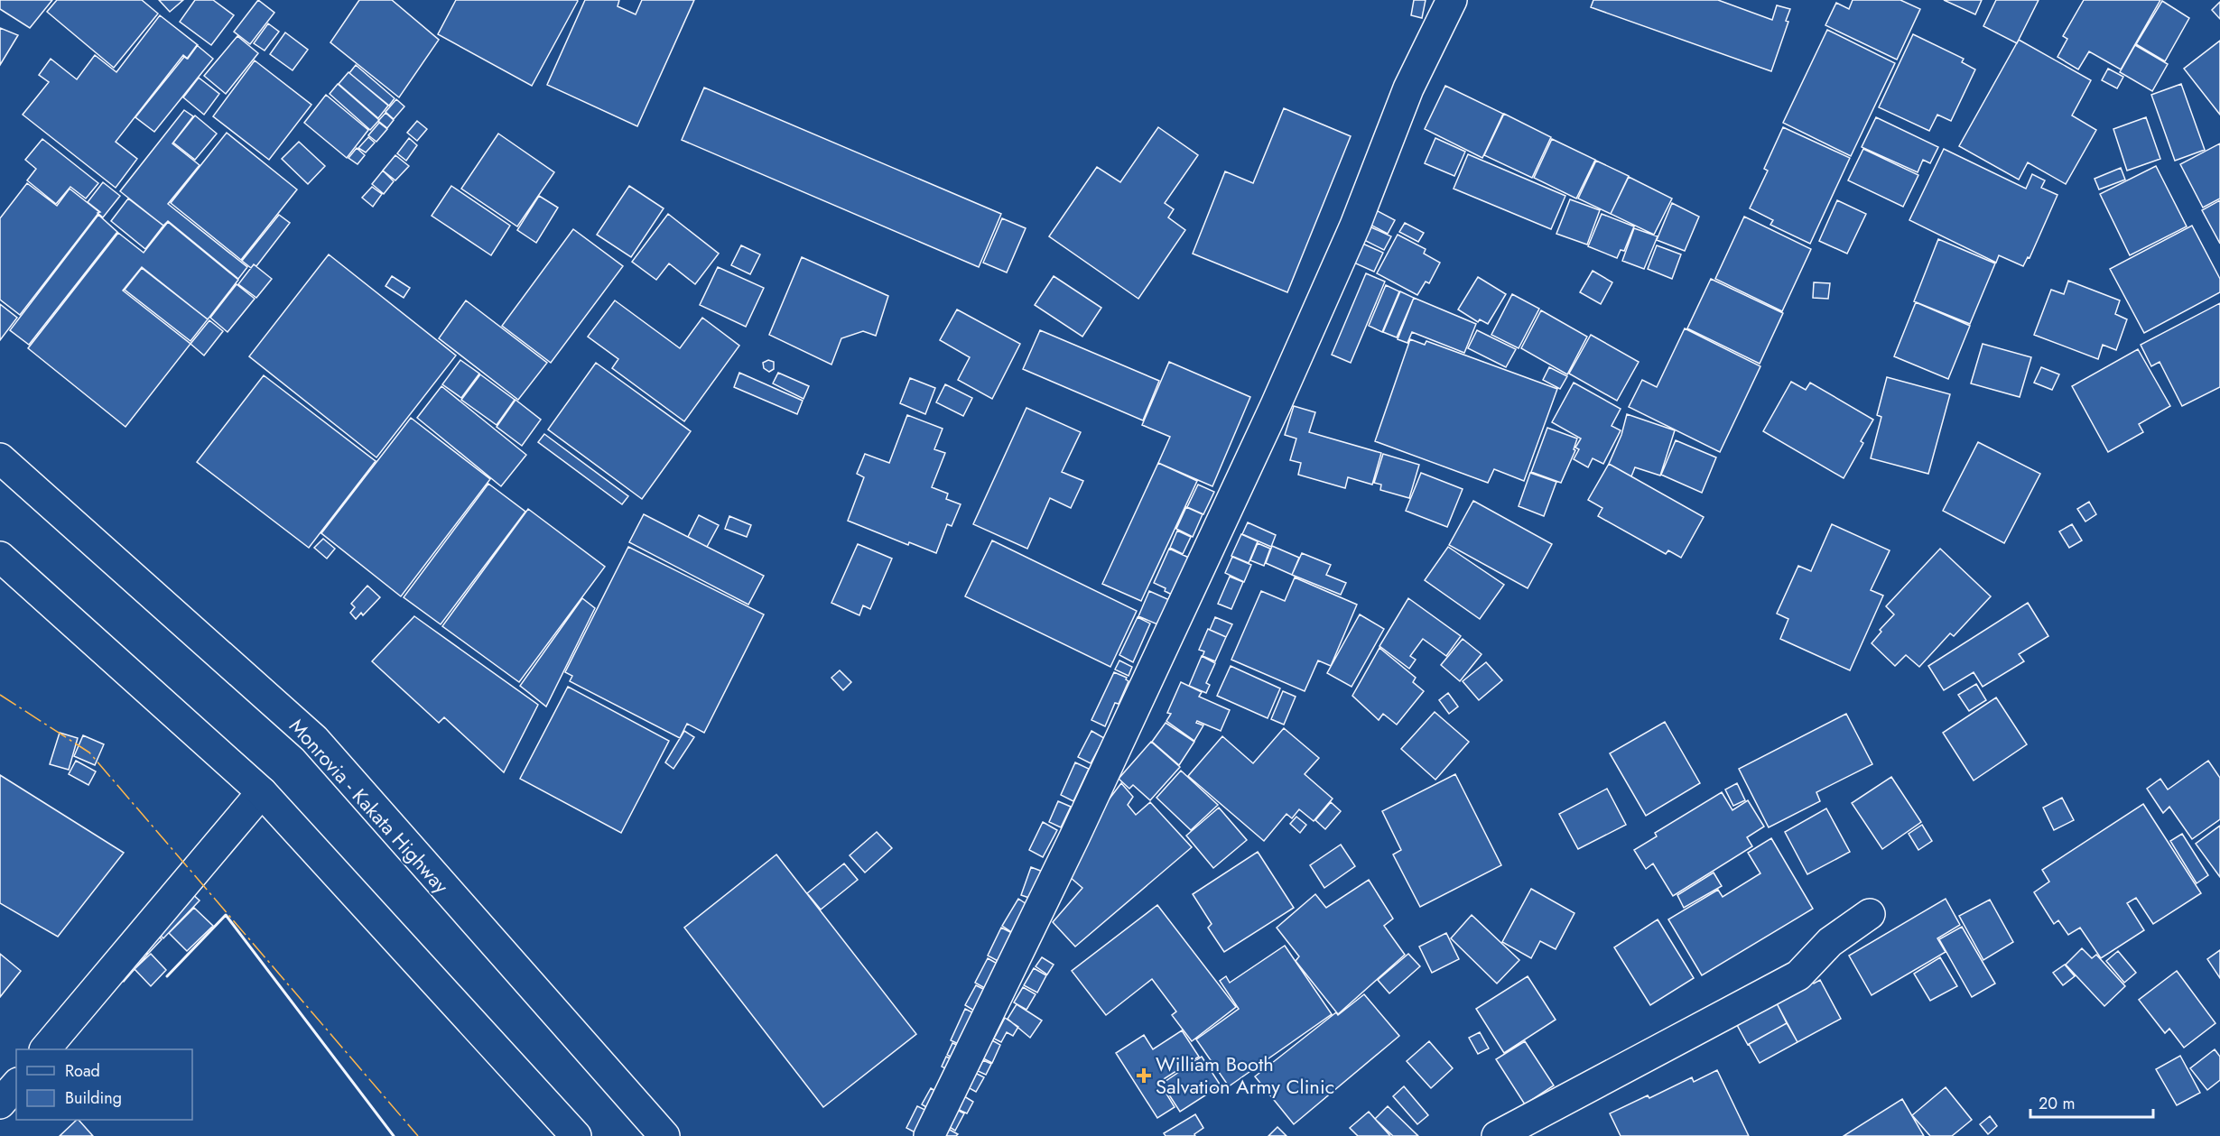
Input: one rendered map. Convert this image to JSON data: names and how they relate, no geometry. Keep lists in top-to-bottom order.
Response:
{
  "streets": {
    "main road": ["Monrovia - Kakata Highway"]
  },
  "places": {
    "health": ["William Booth Salvation Army Clinic"]
  },
  "legend": ["Road", "Building"],
  "scale_bar": "20 m"
}
